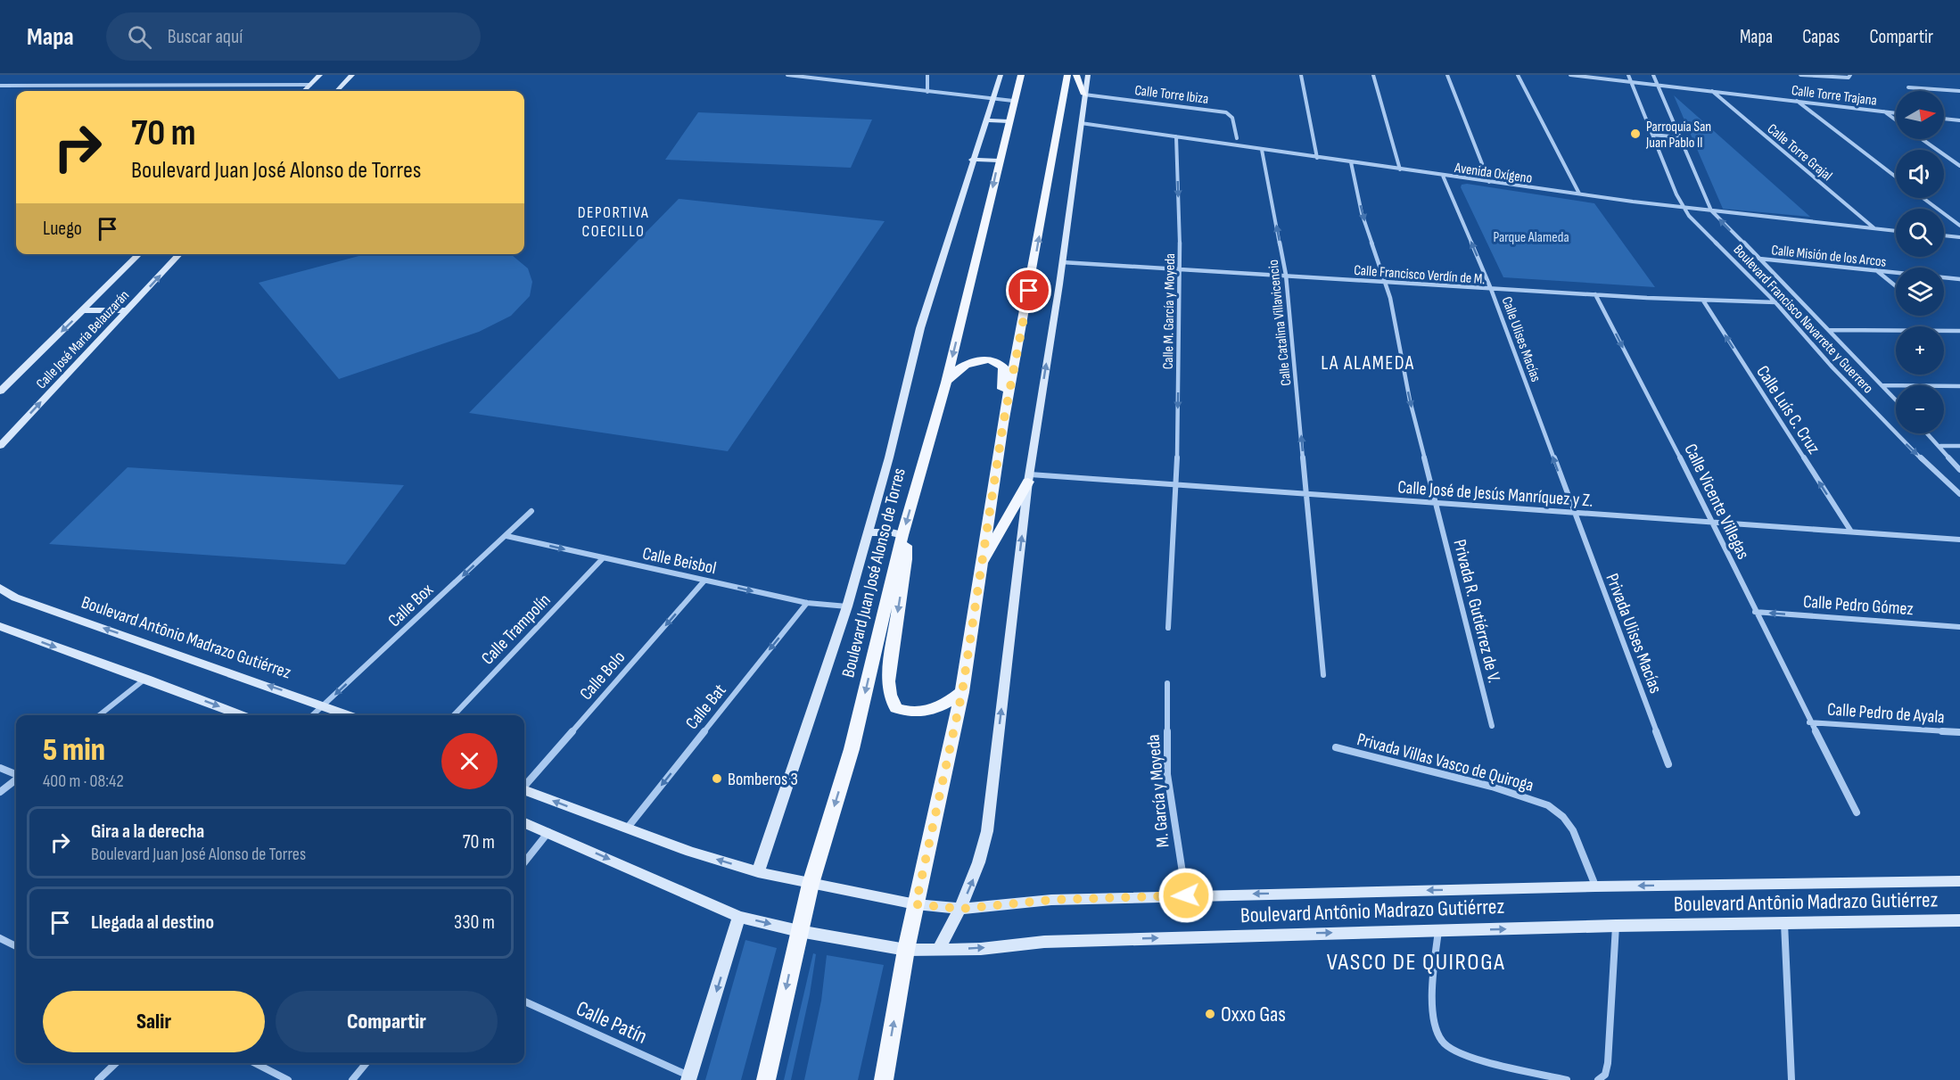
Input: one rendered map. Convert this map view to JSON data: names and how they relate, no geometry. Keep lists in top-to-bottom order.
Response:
{
  "streets": {
    "main road": ["Boulevard Juan José Alonso de Torres"],
    "street": [
      "Calle Torre Ibiza",
      "Calle Torre Trajana",
      "Calle Torre Grajal",
      "Avenida Oxígeno",
      "Calle Misión de los Arcos",
      "Calle Francisco Verdín de M.",
      "Calle M. García y Moyeda",
      "Boulevard Francisco Navarrete y Guerrero",
      "Calle Catalina Villavicencio",
      "Calle José María Belauzarán",
      "Calle Ulises Macías",
      "Calle Luís C. Cruz",
      "Calle José de Jesús Manríquez y Z.",
      "Calle Vicente Villegas",
      "Calle Beisbol",
      "Calle Box",
      "Calle Pedro Gómez",
      "Privada R. Gutiérrez de V.",
      "Calle Trampolín",
      "Privada Ulises Macías",
      "Boulevard Antônio Madrazo Gutiérrez",
      "Calle Bolo",
      "Calle Bat",
      "Calle Pedro de Ayala",
      "Privada Villas Vasco de Quiroga",
      "M. García y Moyeda",
      "Calle Patín"
    ]
  },
  "crossings": [
    ["Calle Torre Trajana", "Calle Torre Grajal"],
    ["Calle Torre Trajana", "Boulevard Francisco Navarrete y Guerrero"],
    ["Calle Torre Grajal", "Avenida Oxígeno"],
    ["Avenida Oxígeno", "Calle M. García y Moyeda"],
    ["Avenida Oxígeno", "Boulevard Francisco Navarrete y Guerrero"],
    ["Avenida Oxígeno", "Calle Catalina Villavicencio"],
    ["Avenida Oxígeno", "Calle Ulises Macías"],
    ["Avenida Oxígeno", "Privada R. Gutiérrez de V."],
    ["Calle Misión de los Arcos", "Boulevard Francisco Navarrete y Guerrero"],
    ["Calle Francisco Verdín de M.", "Calle M. García y Moyeda"],
    ["Calle Francisco Verdín de M.", "Boulevard Francisco Navarrete y Guerrero"],
    ["Calle Francisco Verdín de M.", "Calle Catalina Villavicencio"],
    ["Calle Francisco Verdín de M.", "Calle Ulises Macías"],
    ["Calle Francisco Verdín de M.", "Calle Luís C. Cruz"],
    ["Calle Francisco Verdín de M.", "Calle Vicente Villegas"],
    ["Calle Francisco Verdín de M.", "Privada R. Gutiérrez de V."],
    ["Calle M. García y Moyeda", "Calle José de Jesús Manríquez y Z."],
    ["Calle Catalina Villavicencio", "Calle José de Jesús Manríquez y Z."],
    ["Calle Ulises Macías", "Calle José de Jesús Manríquez y Z."],
    ["Calle Ulises Macías", "Privada Ulises Macías"],
    ["Calle Luís C. Cruz", "Calle José de Jesús Manríquez y Z."],
    ["Calle José de Jesús Manríquez y Z.", "Calle Vicente Villegas"],
    ["Calle José de Jesús Manríquez y Z.", "Privada R. Gutiérrez de V."],
    ["Calle José de Jesús Manríquez y Z.", "Privada Ulises Macías"],
    ["Calle Vicente Villegas", "Calle Pedro Gómez"],
    ["Calle Vicente Villegas", "Calle Pedro de Ayala"],
    ["Calle Beisbol", "Boulevard Juan José Alonso de Torres"],
    ["Calle Beisbol", "Calle Box"],
    ["Calle Beisbol", "Calle Trampolín"],
    ["Calle Beisbol", "Calle Bolo"],
    ["Calle Beisbol", "Calle Bat"],
    ["Boulevard Juan José Alonso de Torres", "Boulevard Antônio Madrazo Gutiérrez"],
    ["Calle Box", "Boulevard Antônio Madrazo Gutiérrez"],
    ["Boulevard Antônio Madrazo Gutiérrez", "Calle Bat"],
    ["Boulevard Antônio Madrazo Gutiérrez", "Privada Villas Vasco de Quiroga"],
    ["Boulevard Antônio Madrazo Gutiérrez", "M. García y Moyeda"]
  ],
  "one_way": [
    "Calle M. García y Moyeda",
    "Calle Catalina Villavicencio",
    "Calle Ulises Macías",
    "Calle Luís C. Cruz",
    "Calle Vicente Villegas",
    "Calle Beisbol",
    "Calle Box",
    "Calle Pedro Gómez",
    "Privada R. Gutiérrez de V.",
    "Calle Bolo",
    "Calle Bat"
  ],
  "districts": ["DEPORTIVA COECILLO", "LA ALAMEDA", "VASCO DE QUIROGA"],
  "parks": ["Parque Alameda"],
  "places": ["Parroquia San Juan Pablo II", "Bomberos 3", "Oxxo Gas"],
  "north": "right",
  "page": {
    "header": "Mapa",
    "search": "Buscar aquí",
    "nav": ["Mapa", "Capas", "Compartir"],
    "map_buttons": ["+", "−"],
    "turn": ["70 m", "Boulevard Juan José Alonso de Torres"],
    "then": "Luego",
    "heading": ["5 min", "400 m · 08:42"],
    "list": [
      {
        "name": "Gira a la derecha",
        "note": "Boulevard Juan José Alonso de Torres",
        "value": "70 m"
      },
      {
        "name": "Llegada al destino",
        "value": "330 m"
      }
    ],
    "buttons": ["Salir", "Compartir"]
  }
}
